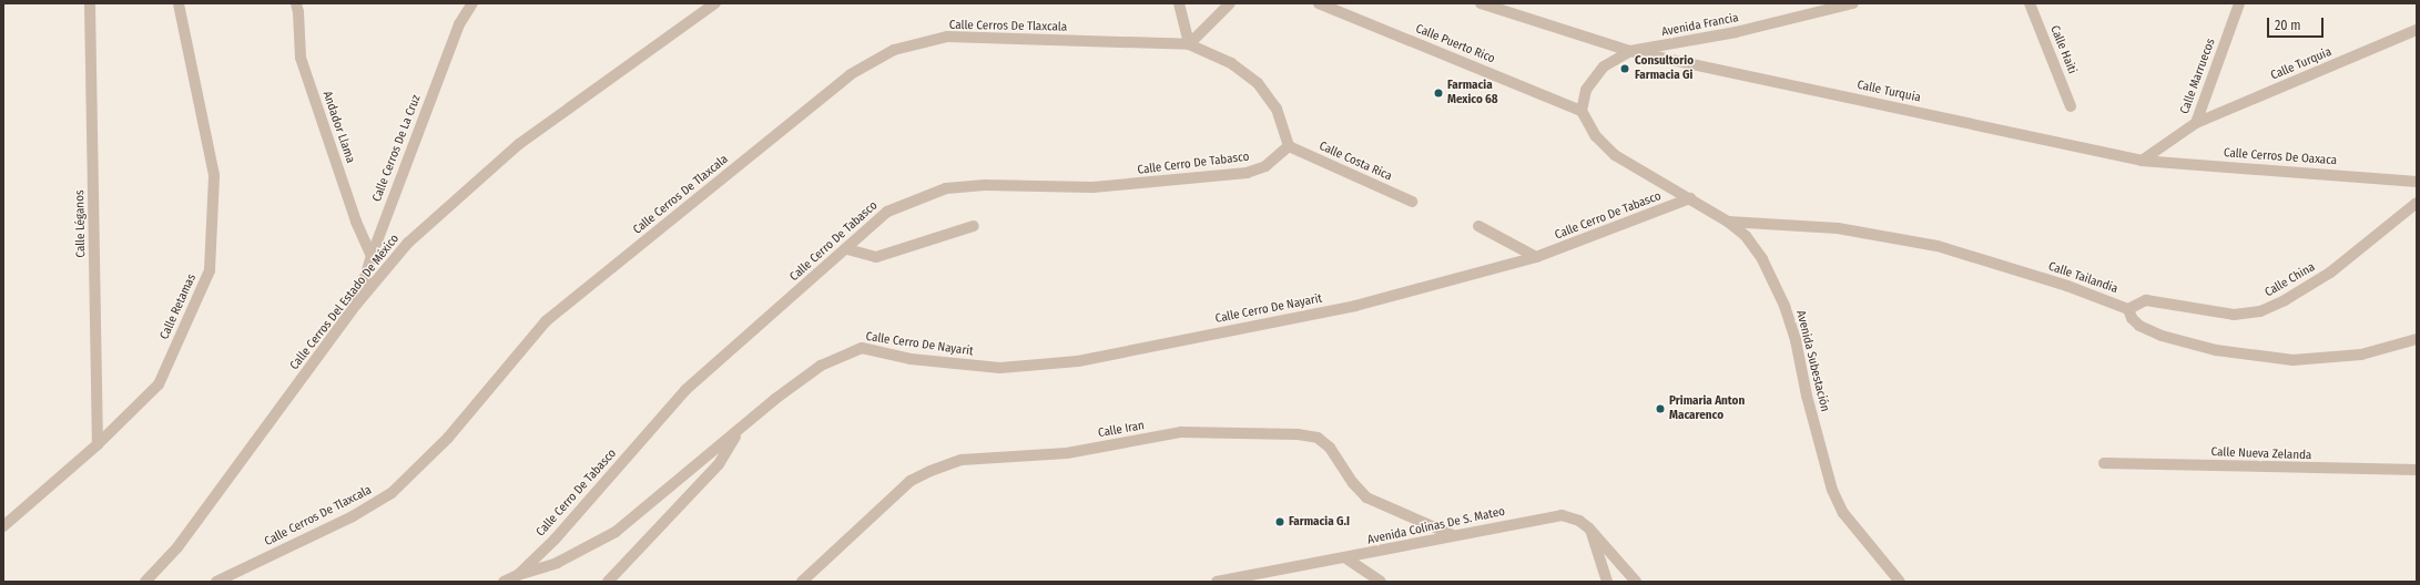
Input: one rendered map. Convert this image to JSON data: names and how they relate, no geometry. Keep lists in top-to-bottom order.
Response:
{
  "streets": {
    "street": [
      "Avenida Francia",
      "Calle Cerros De Tlaxcala",
      "Calle Puerto Rico",
      "Calle Haiti",
      "Calle Turquia",
      "Calle Marruecos",
      "Andador Llama",
      "Calle Cerros De La Cruz",
      "Calle Cerros De Oaxaca",
      "Calle Costa Rica",
      "Calle Cerro De Tabasco",
      "Calle Léganos",
      "Calle Tailandia",
      "Calle China",
      "Calle Cerros Del Estado De México",
      "Calle Retamas",
      "Calle Cerro De Nayarit",
      "Avenida Subestación",
      "Calle Iran",
      "Calle Nueva Zelanda",
      "Avenida Colinas De S. Mateo"
    ]
  },
  "crossings": [
    ["Avenida Francia", "Calle Puerto Rico"],
    ["Avenida Francia", "Calle Turquia"],
    ["Avenida Francia", "Avenida Subestación"],
    ["Calle Puerto Rico", "Avenida Subestación"],
    ["Calle Turquia", "Calle Marruecos"],
    ["Calle Turquia", "Calle Cerros De Oaxaca"],
    ["Calle Marruecos", "Calle Cerros De Oaxaca"],
    ["Andador Llama", "Calle Cerros De La Cruz"],
    ["Calle Cerros De La Cruz", "Calle Cerros Del Estado De México"],
    ["Calle Costa Rica", "Calle Cerro De Tabasco"],
    ["Calle Cerro De Tabasco", "Calle Cerro De Nayarit"],
    ["Calle Cerro De Tabasco", "Avenida Subestación"],
    ["Calle Léganos", "Calle Retamas"],
    ["Calle Tailandia", "Calle China"],
    ["Calle Tailandia", "Avenida Subestación"],
    ["Calle Iran", "Avenida Colinas De S. Mateo"]
  ],
  "places": [
    "Consultorio Farmacia Gi",
    "Farmacia Mexico 68",
    "Primaria Anton Macarenco",
    "Farmacia G.I"
  ],
  "scale_bar": "20 m"
}
